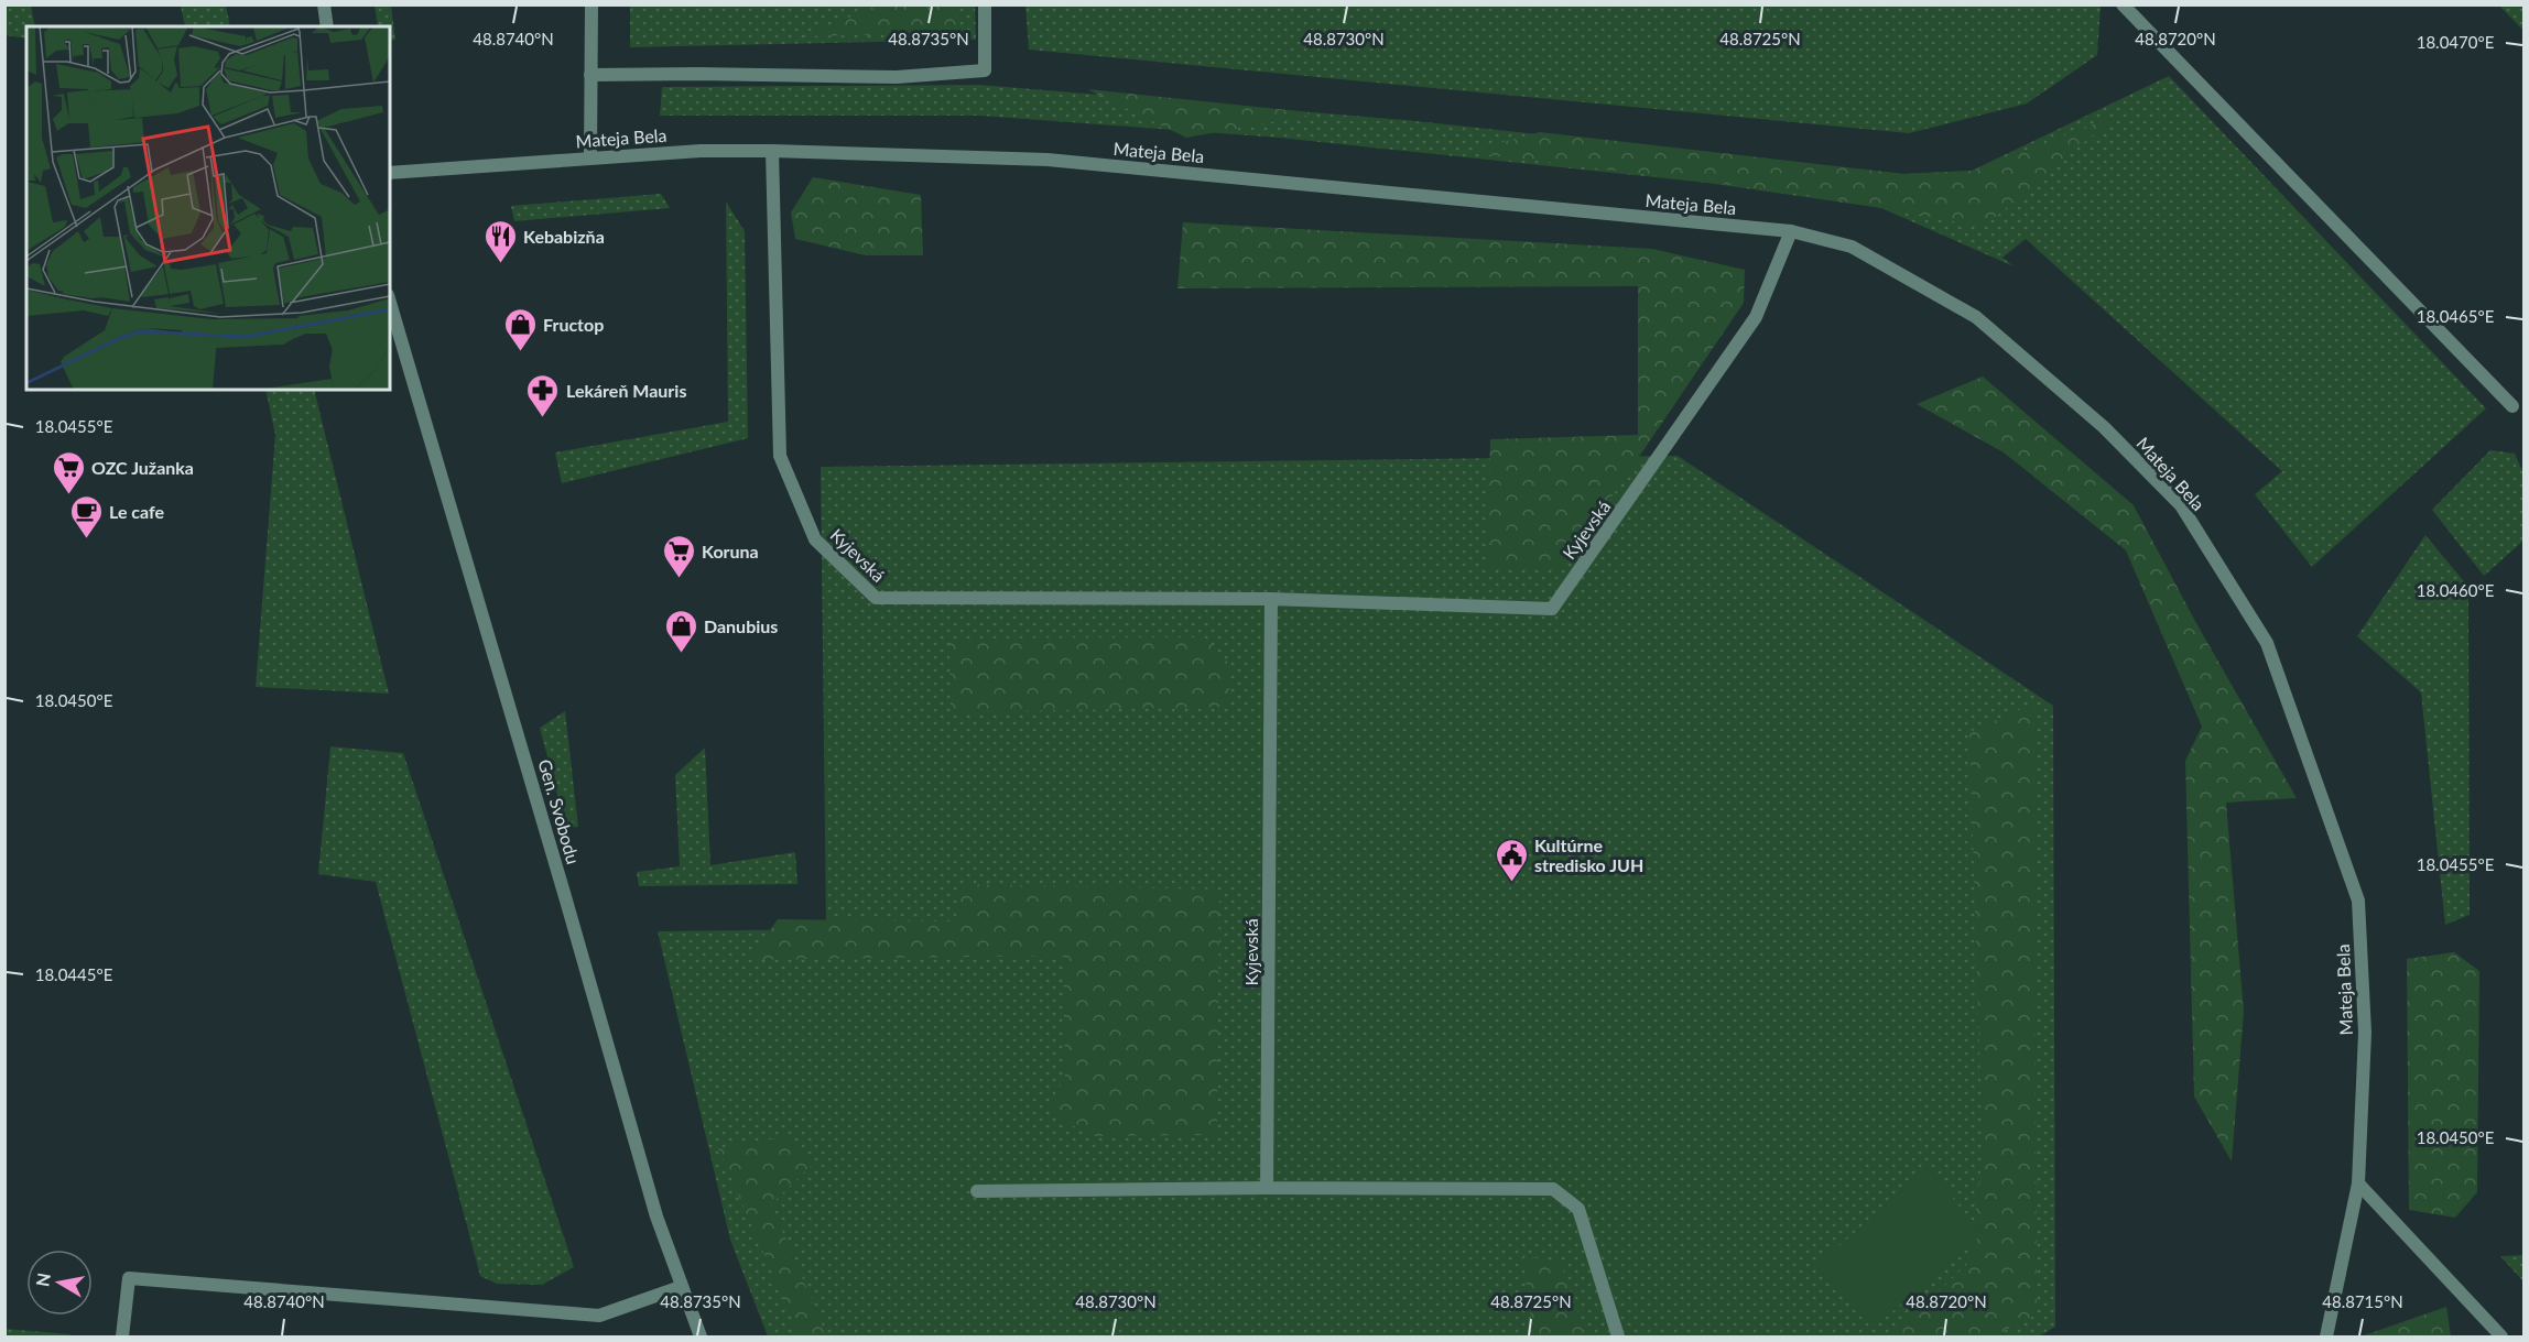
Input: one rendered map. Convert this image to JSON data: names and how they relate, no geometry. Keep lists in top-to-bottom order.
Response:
{
  "streets": {
    "street": ["Mateja Bela", "Kyjevská", "Gen. Svobodu"]
  },
  "crossings": [
    ["Mateja Bela", "Kyjevská"]
  ],
  "places": {
    "restaurant": ["Kebabizňa"],
    "shop": ["Fructop", "Danubius"],
    "pharmacy": ["Lekáreň Mauris"],
    "supermarket": ["OZC Južanka", "Koruna"],
    "cafe": ["Le cafe"],
    "public building": ["Kultúrne stredisko JUH"]
  },
  "north": "left",
  "coordinates": [
    "48.8740°N",
    "48.8735°N",
    "48.8730°N",
    "48.8725°N",
    "48.8720°N",
    "18.0470°E",
    "18.0465°E",
    "18.0455°E",
    "18.0460°E",
    "18.0450°E",
    "18.0445°E",
    "48.8715°N"
  ]
}
